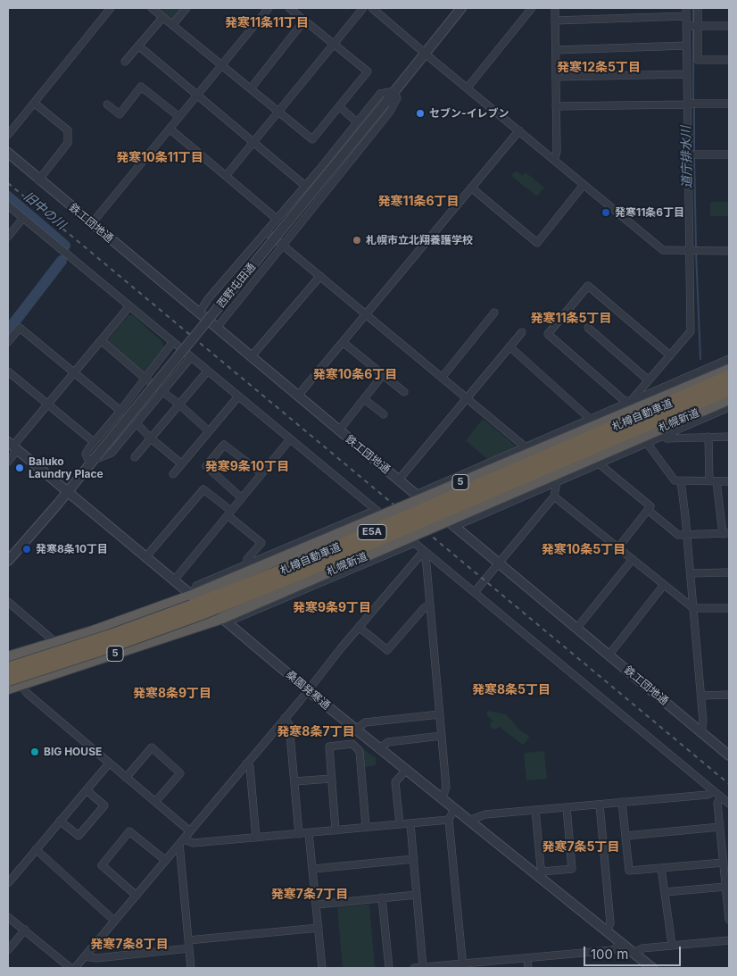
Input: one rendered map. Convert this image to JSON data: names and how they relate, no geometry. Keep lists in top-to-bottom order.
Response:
{
  "streets": {
    "highway": [
      "札樽自動車道",
      "札幌新道",
      "5",
      "E5A"
    ],
    "street": ["鉄工団地通", "西野屯田通", "桑園発寒通"]
  },
  "crossings": [
    ["西野屯田通", "桑園発寒通"],
    ["札幌新道", "桑園発寒通"],
    ["5", "桑園発寒通"]
  ],
  "districts": [
    "発寒11条11丁目",
    "発寒12条5丁目",
    "発寒10条11丁目",
    "発寒11条6丁目",
    "発寒11条5丁目",
    "発寒10条6丁目",
    "発寒9条10丁目",
    "発寒10条5丁目",
    "発寒9条9丁目",
    "発寒8条5丁目",
    "発寒8条9丁目",
    "発寒8条7丁目",
    "発寒7条5丁目",
    "発寒7条7丁目",
    "発寒7条8丁目"
  ],
  "water": ["道庁排水川", "旧中の川"],
  "places": [
    "セブン-イレブン",
    "発寒11条6丁目",
    "札幌市立北翔養護学校",
    "Baluko Laundry Place",
    "発寒8条10丁目",
    "BIG HOUSE"
  ],
  "scale_bar": "100 m"
}
